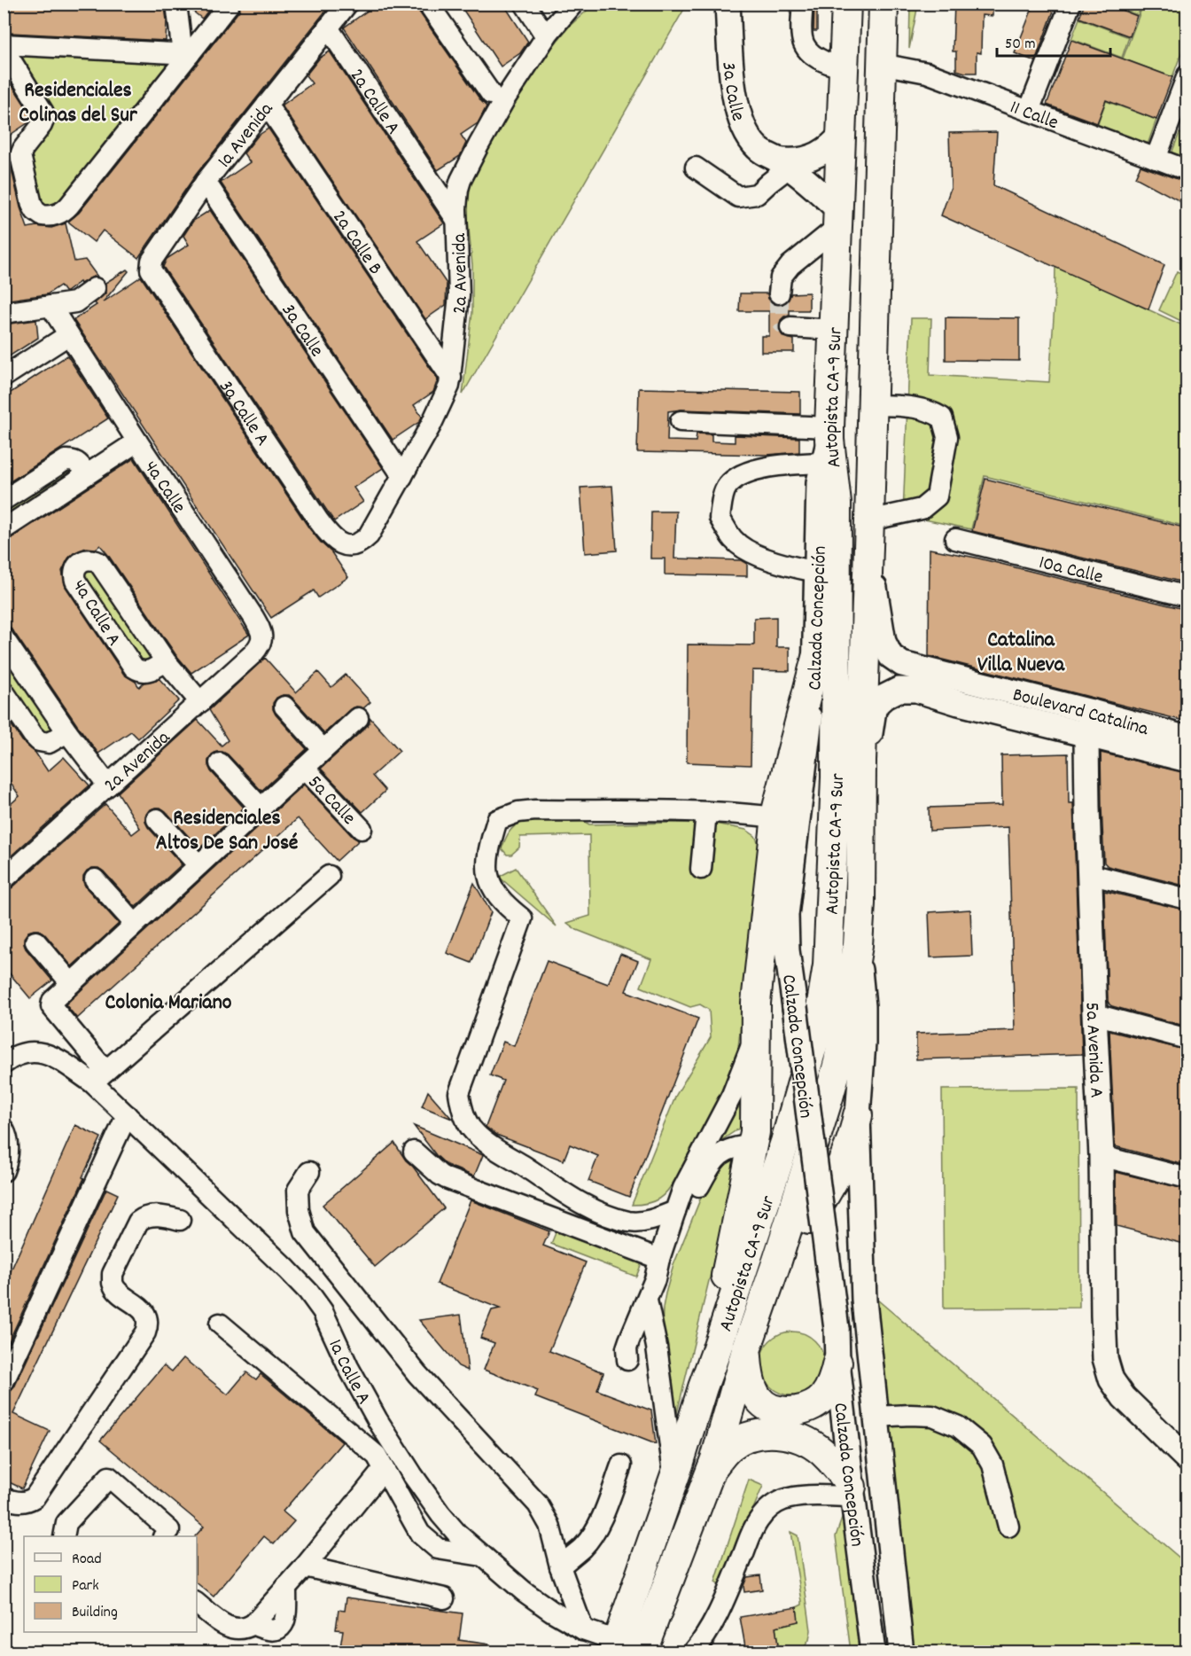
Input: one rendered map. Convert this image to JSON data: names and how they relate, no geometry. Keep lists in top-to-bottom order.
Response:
{
  "streets": {
    "highway": ["Autopista CA-9 Sur"],
    "main road": [
      "3a Calle",
      "Calzada Concepción",
      "Boulevard Catalina",
      "5a Avenida A"
    ],
    "street": [
      "2a Calle A",
      "11 Calle",
      "1a Avenida",
      "2a Calle B",
      "2a Avenida",
      "3a Calle A",
      "4a Calle",
      "10a Calle",
      "4a Calle A",
      "5a Calle",
      "1a Calle A"
    ]
  },
  "crossings": [
    ["3a Calle", "1a Avenida"],
    ["3a Calle", "2a Avenida"],
    ["3a Calle", "Autopista CA-9 Sur"],
    ["2a Calle A", "1a Avenida"],
    ["2a Calle A", "2a Avenida"],
    ["11 Calle", "Autopista CA-9 Sur"],
    ["1a Avenida", "2a Calle B"],
    ["1a Avenida", "3a Calle A"],
    ["2a Calle B", "2a Avenida"],
    ["2a Avenida", "3a Calle A"],
    ["2a Avenida", "4a Calle"],
    ["2a Avenida", "4a Calle A"],
    ["Autopista CA-9 Sur", "Calzada Concepción"],
    ["Autopista CA-9 Sur", "Boulevard Catalina"],
    ["Autopista CA-9 Sur", "1a Calle A"],
    ["Boulevard Catalina", "5a Avenida A"]
  ],
  "districts": [
    "Residenciales Colinas del Sur",
    "Catalina Villa Nueva",
    "Residenciales Altos De San José",
    "Colonia Mariano"
  ],
  "legend": ["Road", "Park", "Building"],
  "scale_bar": "50 m"
}
